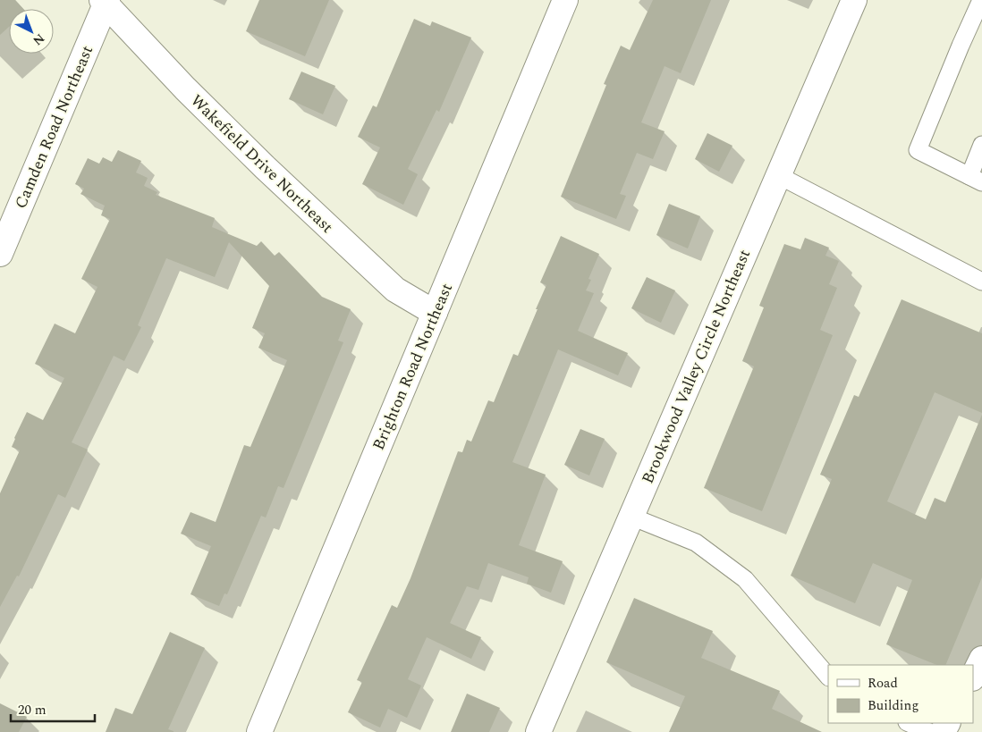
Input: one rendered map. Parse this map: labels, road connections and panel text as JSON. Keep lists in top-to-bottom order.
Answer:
{
  "streets": {
    "street": [
      "Camden Road Northeast",
      "Wakefield Drive Northeast",
      "Brighton Road Northeast",
      "Brookwood Valley Circle Northeast"
    ]
  },
  "crossings": [
    ["Camden Road Northeast", "Wakefield Drive Northeast"],
    ["Wakefield Drive Northeast", "Brighton Road Northeast"]
  ],
  "legend": ["Road", "Building"],
  "scale_bar": "20 m",
  "north": "bottom right"
}
